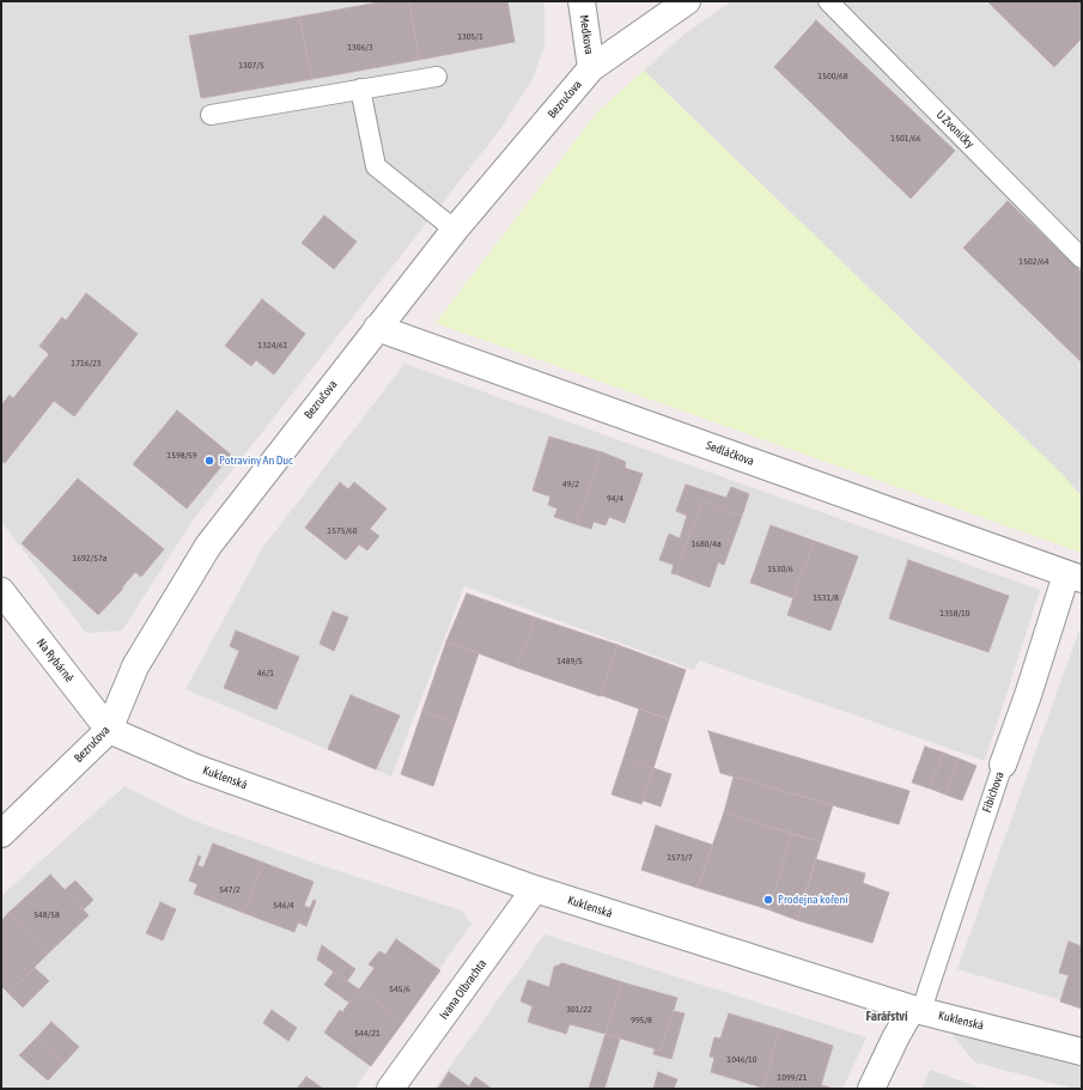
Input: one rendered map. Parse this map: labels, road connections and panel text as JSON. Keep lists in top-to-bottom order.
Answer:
{
  "streets": {
    "street": [
      "Medkova",
      "Bezručova",
      "Sedláčkova",
      "Na Rybárně",
      "Kuklenská",
      "Fibichova",
      "Ivana Olbrachta"
    ],
    "lane": ["U Zvoničky"]
  },
  "crossings": [
    ["Medkova", "Bezručova"],
    ["Bezručova", "Sedláčkova"],
    ["Bezručova", "Na Rybárně"],
    ["Bezručova", "Kuklenská"],
    ["Sedláčkova", "Fibichova"],
    ["Na Rybárně", "Kuklenská"],
    ["Kuklenská", "Fibichova"],
    ["Kuklenská", "Ivana Olbrachta"]
  ],
  "districts": ["Farářství"],
  "places": ["Potraviny An Duc", "Prodejna koření"],
  "house_numbers": [
    "1305/1",
    "1306/3",
    "1307/5",
    "1500/68",
    "1501/66",
    "1502/64",
    "1324/61",
    "1716/23",
    "1598/59",
    "49/2",
    "94/4",
    "1575/60",
    "1680/4a",
    "1692/57a",
    "1530/6",
    "1531/8",
    "1358/10",
    "1489/5",
    "46/1",
    "1573/7",
    "547/2",
    "546/4",
    "548/58",
    "545/6",
    "301/22",
    "995/8",
    "544/21",
    "1046/10",
    "1099/21"
  ]
}
